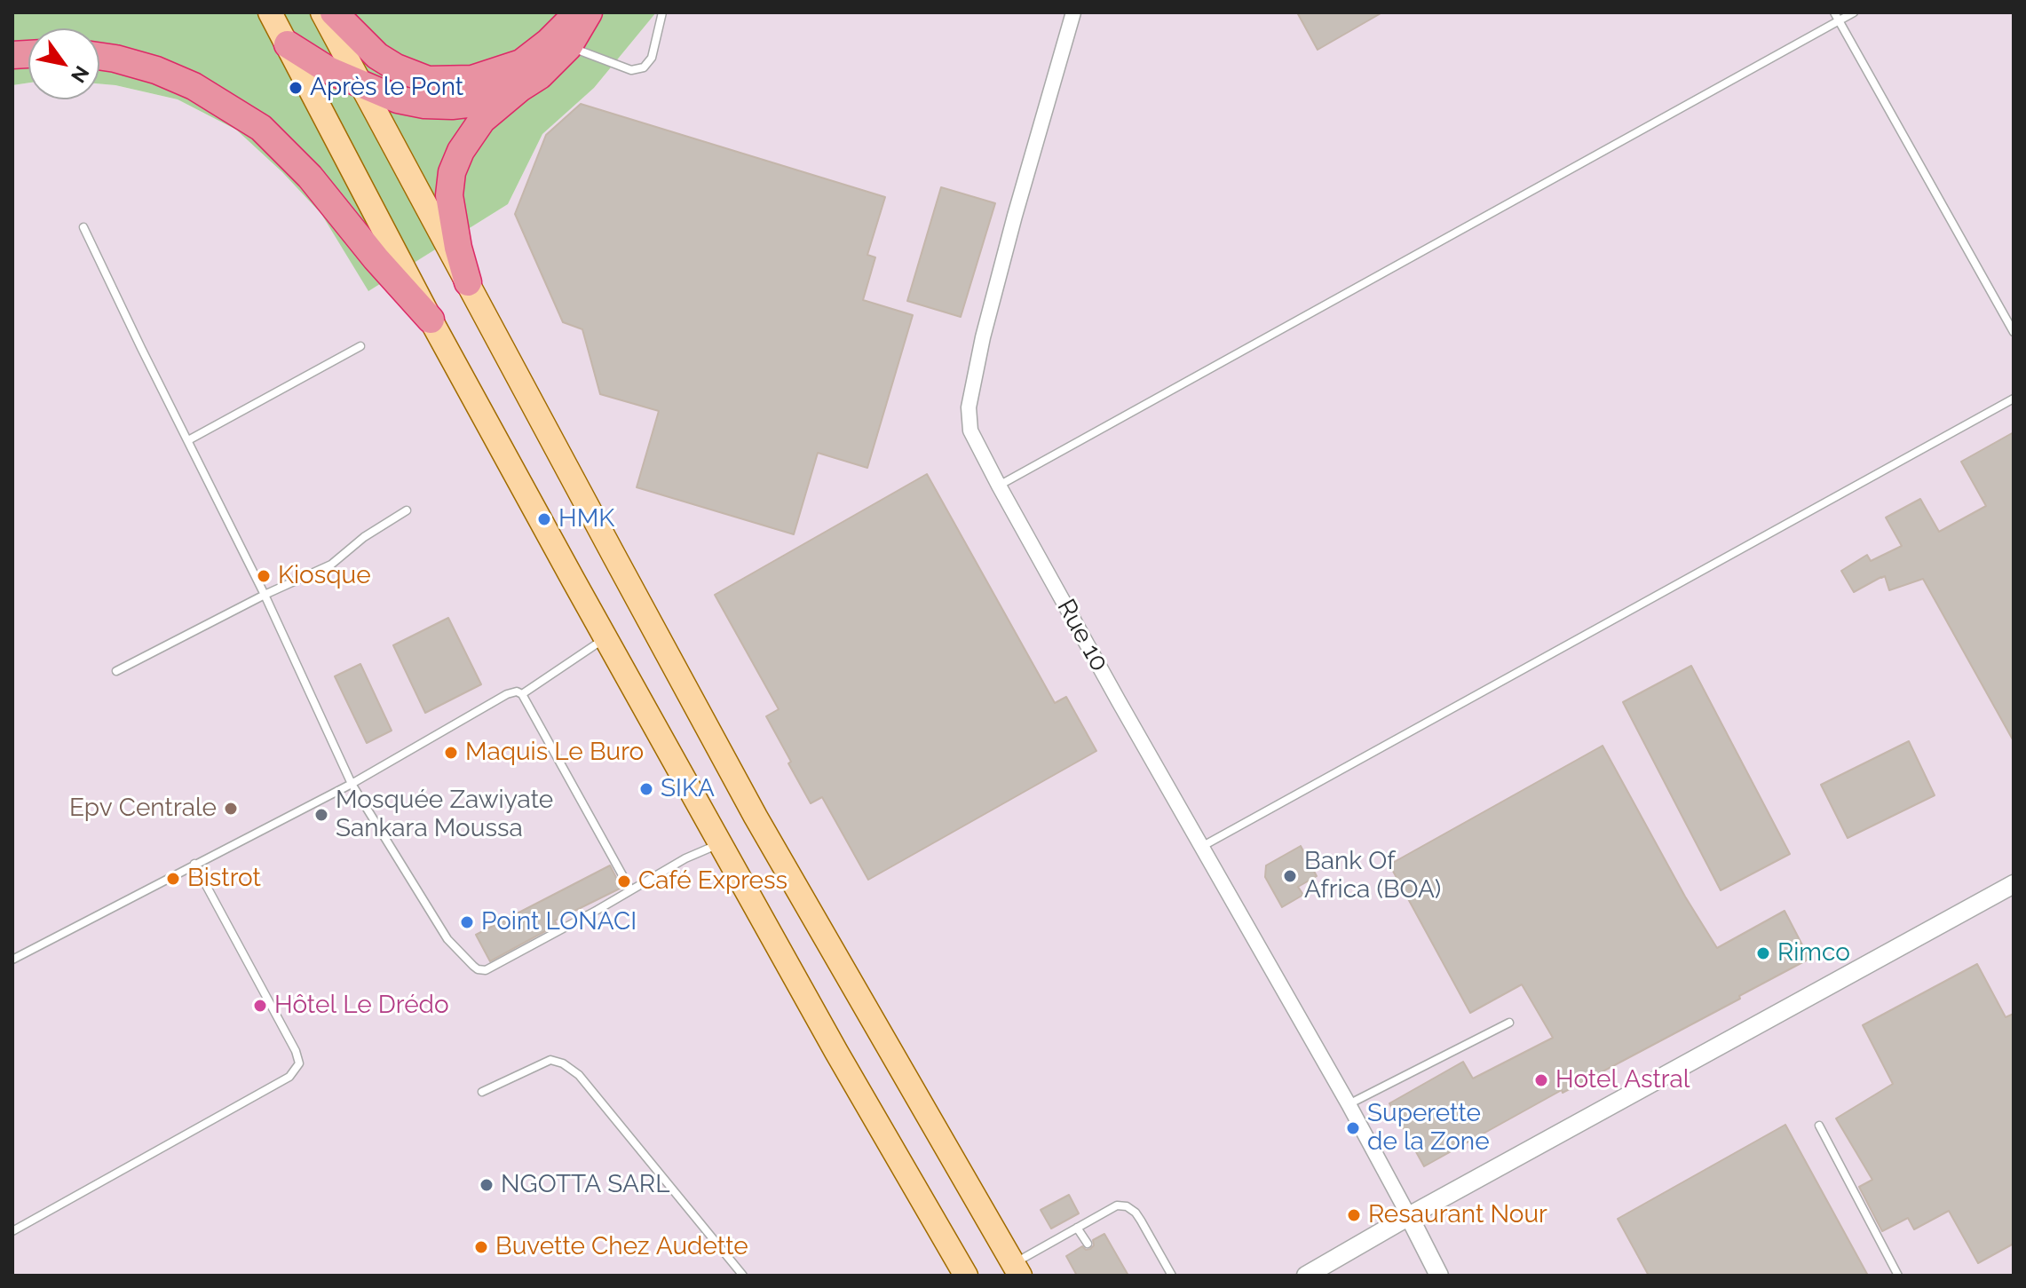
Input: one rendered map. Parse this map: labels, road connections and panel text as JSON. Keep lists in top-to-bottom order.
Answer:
{
  "streets": {
    "street": ["Rue 10"]
  },
  "places": [
    "Après le Pont",
    "HMK",
    "Kiosque",
    "Maquis Le Buro",
    "SIKA",
    "Epv Centrale",
    "Mosquée Zawiyate Sankara Moussa",
    "Bank Of Africa (BOA)",
    "Bistrot",
    "Café Express",
    "Point LONACI",
    "Rimco",
    "Hôtel Le Drédo",
    "Hotel Astral",
    "Superette de la Zone",
    "NGOTTA SARL",
    "Resaurant Nour",
    "Buvette Chez Audette"
  ],
  "north": "bottom right"
}
